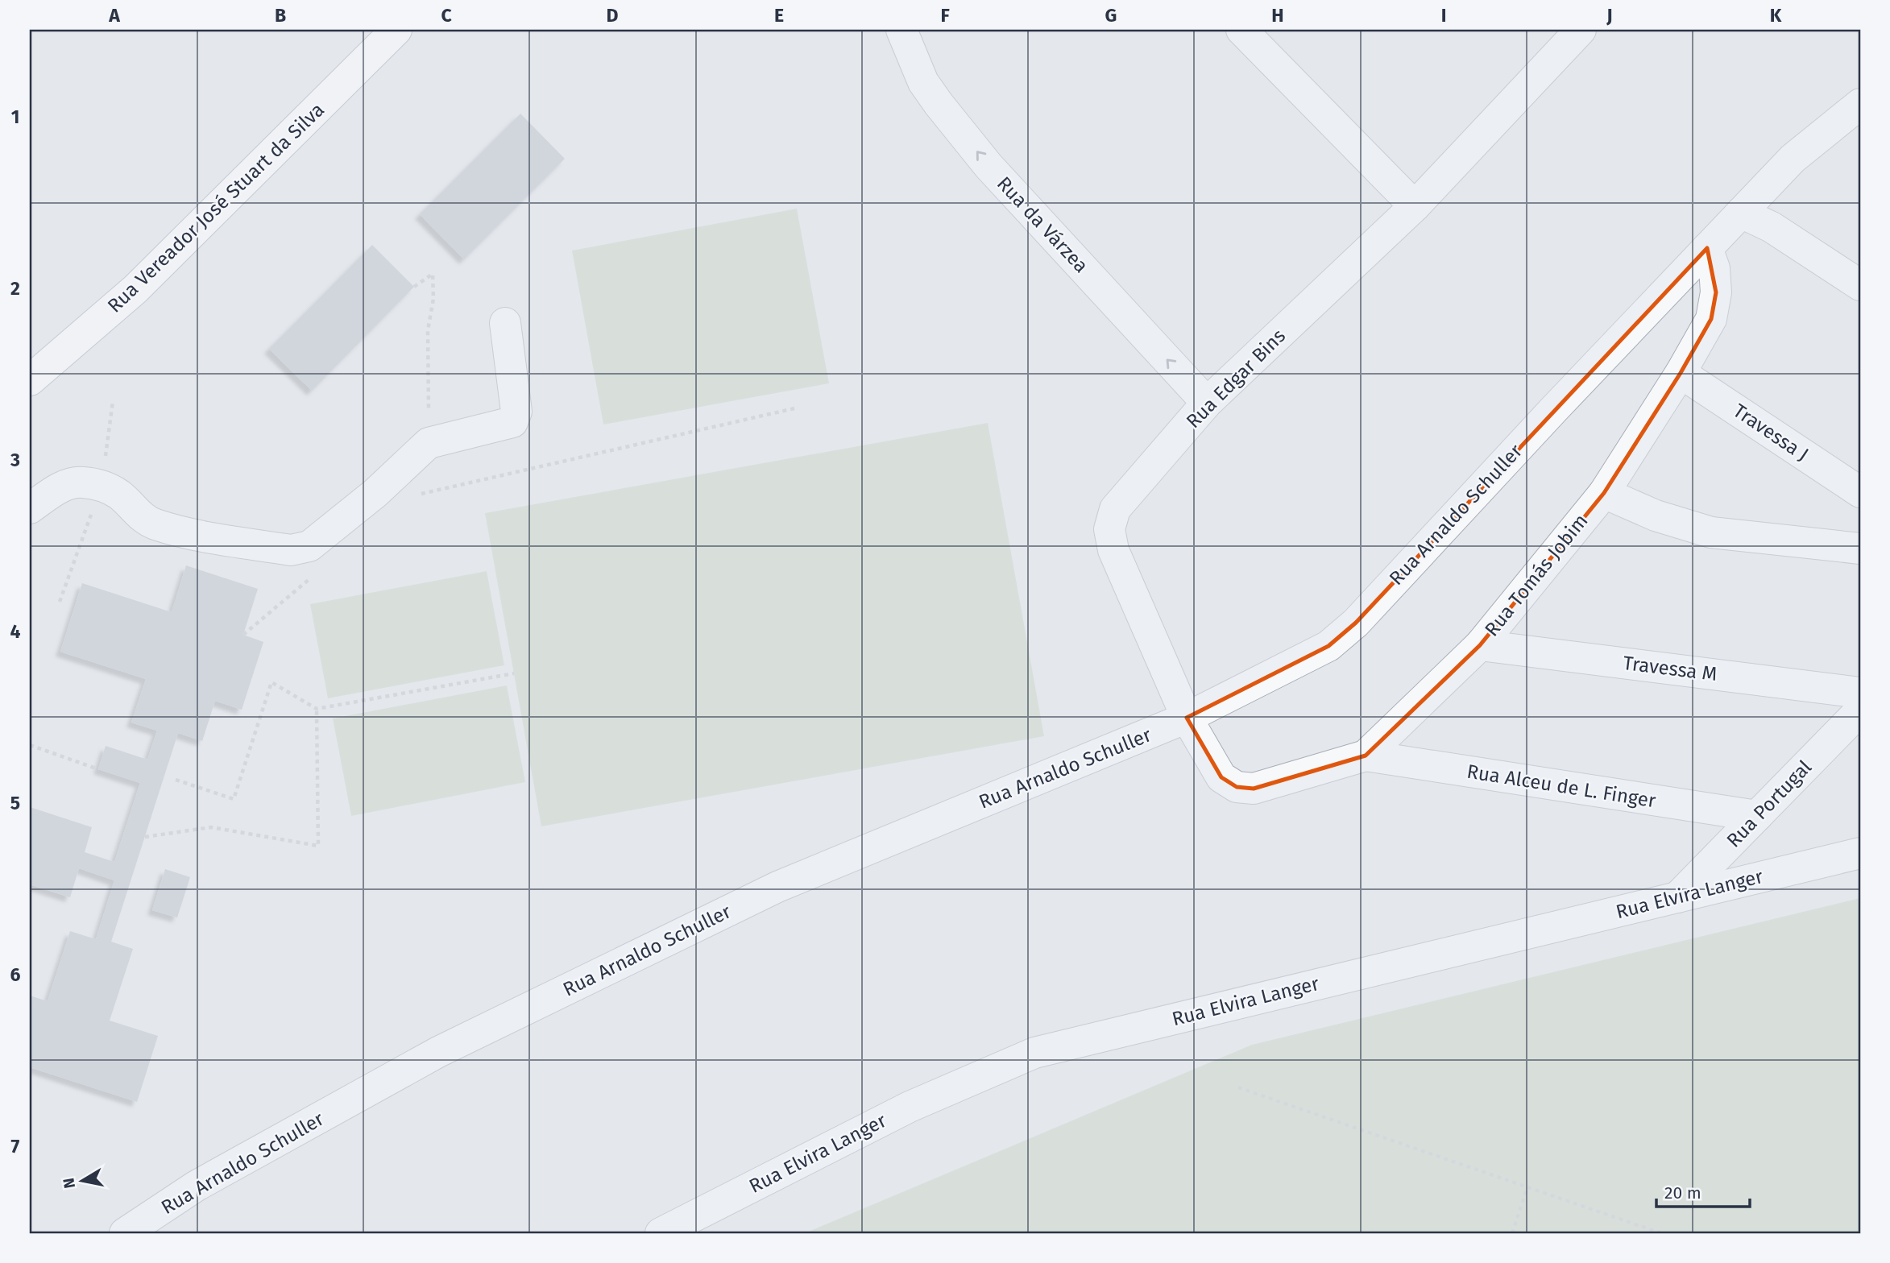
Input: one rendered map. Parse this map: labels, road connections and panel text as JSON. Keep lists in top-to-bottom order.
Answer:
{
  "streets": {
    "main road": ["Rua Vereador José Stuart da Silva"],
    "street": [
      "Rua da Várzea",
      "Rua Edgar Bins",
      "Travessa J",
      "Rua Arnaldo Schuller",
      "Rua Tomás Jobim",
      "Travessa M",
      "Rua Alceu de L. Finger",
      "Rua Portugal",
      "Rua Elvira Langer"
    ]
  },
  "crossings": [
    ["Rua da Várzea", "Rua Edgar Bins"],
    ["Rua Edgar Bins", "Rua Arnaldo Schuller"],
    ["Rua Edgar Bins", "Rua Tomás Jobim"],
    ["Travessa J", "Rua Tomás Jobim"],
    ["Rua Arnaldo Schuller", "Rua Tomás Jobim"],
    ["Rua Tomás Jobim", "Travessa M"],
    ["Rua Tomás Jobim", "Rua Alceu de L. Finger"],
    ["Rua Alceu de L. Finger", "Rua Portugal"],
    ["Rua Portugal", "Rua Elvira Langer"]
  ],
  "one_way": ["Rua da Várzea"],
  "scale_bar": "20 m",
  "north": "left",
  "grid": {
    "columns": [
      "A",
      "B",
      "C",
      "D",
      "E",
      "F",
      "G",
      "H",
      "I",
      "J",
      "K"
    ],
    "rows": [
      "1",
      "2",
      "3",
      "4",
      "5",
      "6",
      "7"
    ]
  }
}
